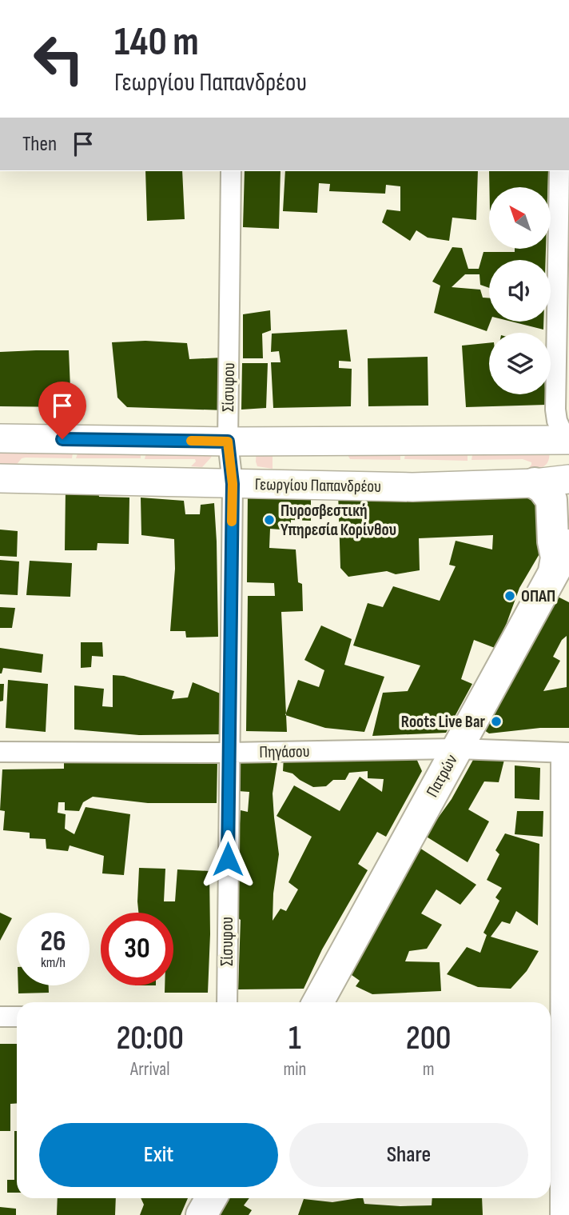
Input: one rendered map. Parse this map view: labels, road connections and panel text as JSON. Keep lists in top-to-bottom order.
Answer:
{
  "streets": {
    "main road": ["Πατρών"],
    "street": ["Σίσυφου", "Γεωργίου Παπανδρέου", "Πηγάσου"]
  },
  "crossings": [
    ["Σίσυφου", "Γεωργίου Παπανδρέου"],
    ["Σίσυφου", "Πηγάσου"],
    ["Πηγάσου", "Πατρών"]
  ],
  "places": ["Πυροσβεστική Υπηρεσία Κορίνθου", "ΟΠΑΠ", "Roots Live Bar"],
  "north": "top left",
  "page": {
    "turn": ["140 m", "Γεωργίου Παπανδρέου"],
    "then": "Then",
    "speed": "26 km/h",
    "limit": "30",
    "eta": [
      "20:00",
      "Arrival",
      "1",
      "min",
      "200",
      "m"
    ],
    "buttons": ["Exit", "Share"]
  }
}
